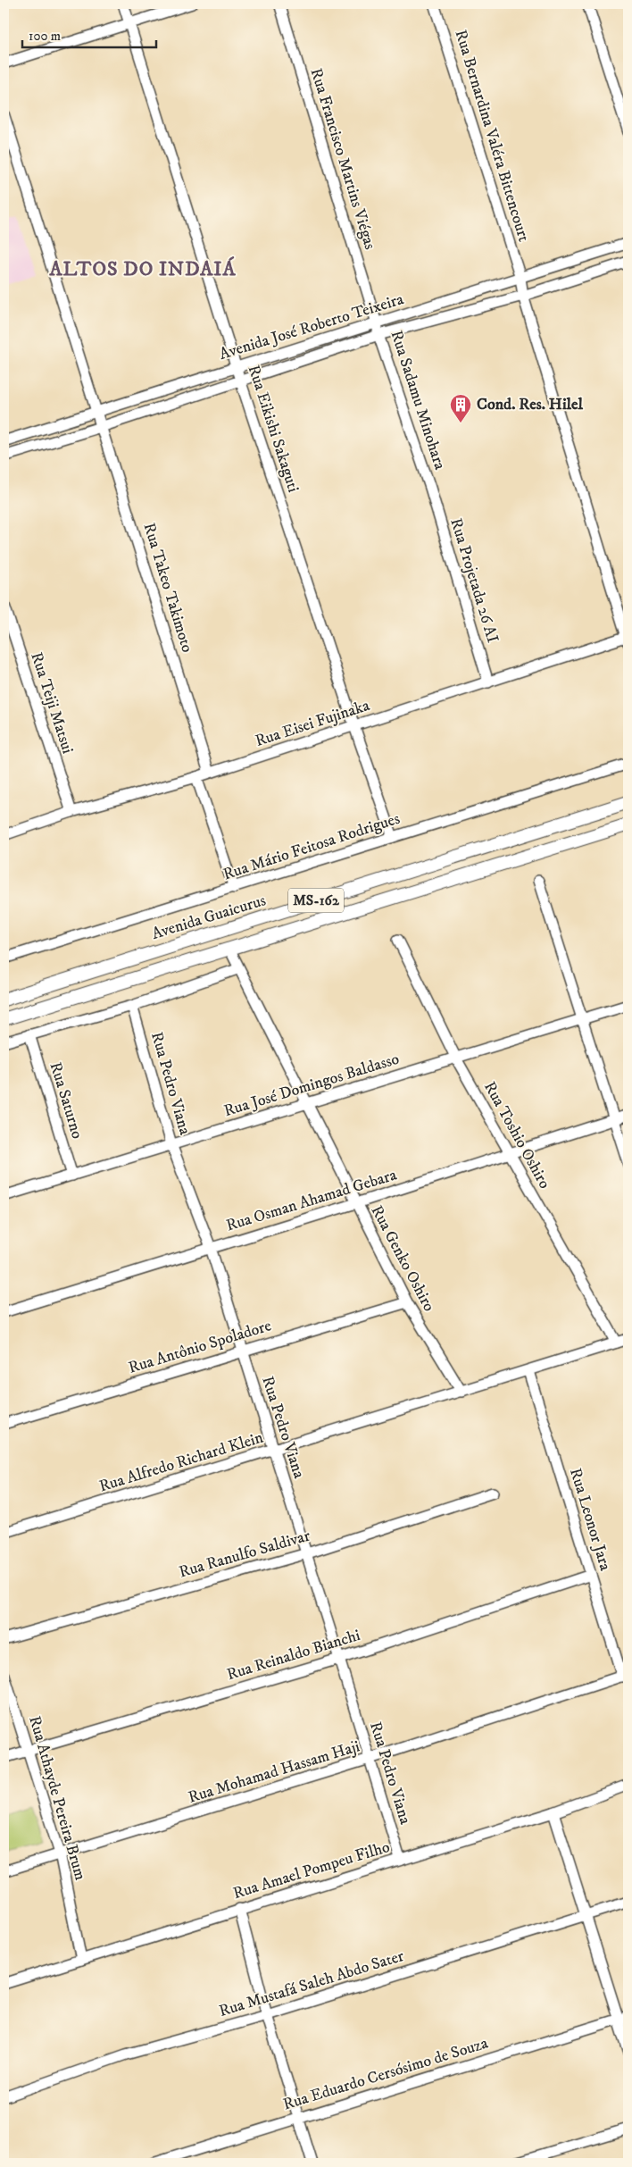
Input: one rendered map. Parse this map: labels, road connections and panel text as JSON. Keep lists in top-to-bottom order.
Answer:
{
  "streets": {
    "main road": ["MS-162", "Avenida Guaicurus"],
    "street": [
      "Rua Bernardina Valéra Bittencourt",
      "Rua Francisco Martins Viégas",
      "Avenida José Roberto Teixeira",
      "Rua Sadamu Minohara",
      "Rua Eikishi Sakaguti",
      "Rua Projetada 26 AI",
      "Rua Takeo Takimoto",
      "Rua Teiji Matsui",
      "Rua Eisei Fujinaka",
      "Rua Mário Feitosa Rodrigues",
      "Rua Pedro Viana",
      "Rua José Domingos Baldasso",
      "Rua Saturno",
      "Rua Toshio Oshiro",
      "Rua Osman Ahamad Gebara",
      "Rua Genko Oshiro",
      "Rua Antônio Spoladore",
      "Rua Alfredo Richard Klein",
      "Rua Leonor Jara",
      "Rua Ranulfo Saldivar",
      "Rua Reinaldo Bianchi",
      "Rua Mohamad Hassam Haji",
      "Rua Athayde Pereira Brum",
      "Rua Amael Pompeu Filho",
      "Rua Mustafá Saleh Abdo Sater",
      "Rua Eduardo Cersósimo de Souza"
    ]
  },
  "crossings": [
    ["Rua Bernardina Valéra Bittencourt", "Avenida José Roberto Teixeira"],
    ["Rua Bernardina Valéra Bittencourt", "Rua Eisei Fujinaka"],
    ["Rua Francisco Martins Viégas", "Avenida José Roberto Teixeira"],
    ["Rua Francisco Martins Viégas", "Rua Sadamu Minohara"],
    ["Avenida José Roberto Teixeira", "Rua Sadamu Minohara"],
    ["Avenida José Roberto Teixeira", "Rua Eikishi Sakaguti"],
    ["Avenida José Roberto Teixeira", "Rua Takeo Takimoto"],
    ["Rua Sadamu Minohara", "Rua Projetada 26 AI"],
    ["Rua Eikishi Sakaguti", "Rua Eisei Fujinaka"],
    ["Rua Eikishi Sakaguti", "Rua Mário Feitosa Rodrigues"],
    ["Rua Projetada 26 AI", "Rua Eisei Fujinaka"],
    ["Rua Takeo Takimoto", "Rua Eisei Fujinaka"],
    ["Rua Teiji Matsui", "Rua Eisei Fujinaka"],
    ["MS-162", "Rua Genko Oshiro"],
    ["Rua Pedro Viana", "Rua José Domingos Baldasso"],
    ["Rua Pedro Viana", "Rua Osman Ahamad Gebara"],
    ["Rua Pedro Viana", "Rua Antônio Spoladore"],
    ["Rua Pedro Viana", "Rua Alfredo Richard Klein"],
    ["Rua Pedro Viana", "Rua Ranulfo Saldivar"],
    ["Rua Pedro Viana", "Rua Reinaldo Bianchi"],
    ["Rua Pedro Viana", "Rua Mohamad Hassam Haji"],
    ["Rua Pedro Viana", "Rua Amael Pompeu Filho"],
    ["Rua José Domingos Baldasso", "Rua Saturno"],
    ["Rua José Domingos Baldasso", "Rua Toshio Oshiro"],
    ["Rua José Domingos Baldasso", "Rua Genko Oshiro"],
    ["Rua Toshio Oshiro", "Rua Osman Ahamad Gebara"],
    ["Rua Osman Ahamad Gebara", "Rua Genko Oshiro"],
    ["Rua Genko Oshiro", "Rua Antônio Spoladore"],
    ["Rua Genko Oshiro", "Rua Alfredo Richard Klein"],
    ["Rua Leonor Jara", "Rua Reinaldo Bianchi"],
    ["Rua Leonor Jara", "Rua Mohamad Hassam Haji"],
    ["Rua Reinaldo Bianchi", "Rua Athayde Pereira Brum"],
    ["Rua Mohamad Hassam Haji", "Rua Athayde Pereira Brum"],
    ["Rua Athayde Pereira Brum", "Rua Amael Pompeu Filho"]
  ],
  "districts": ["ALTOS DO INDAIÁ"],
  "places": {
    "building": ["Cond. Res. Hilel"]
  },
  "scale_bar": "100 m"
}
